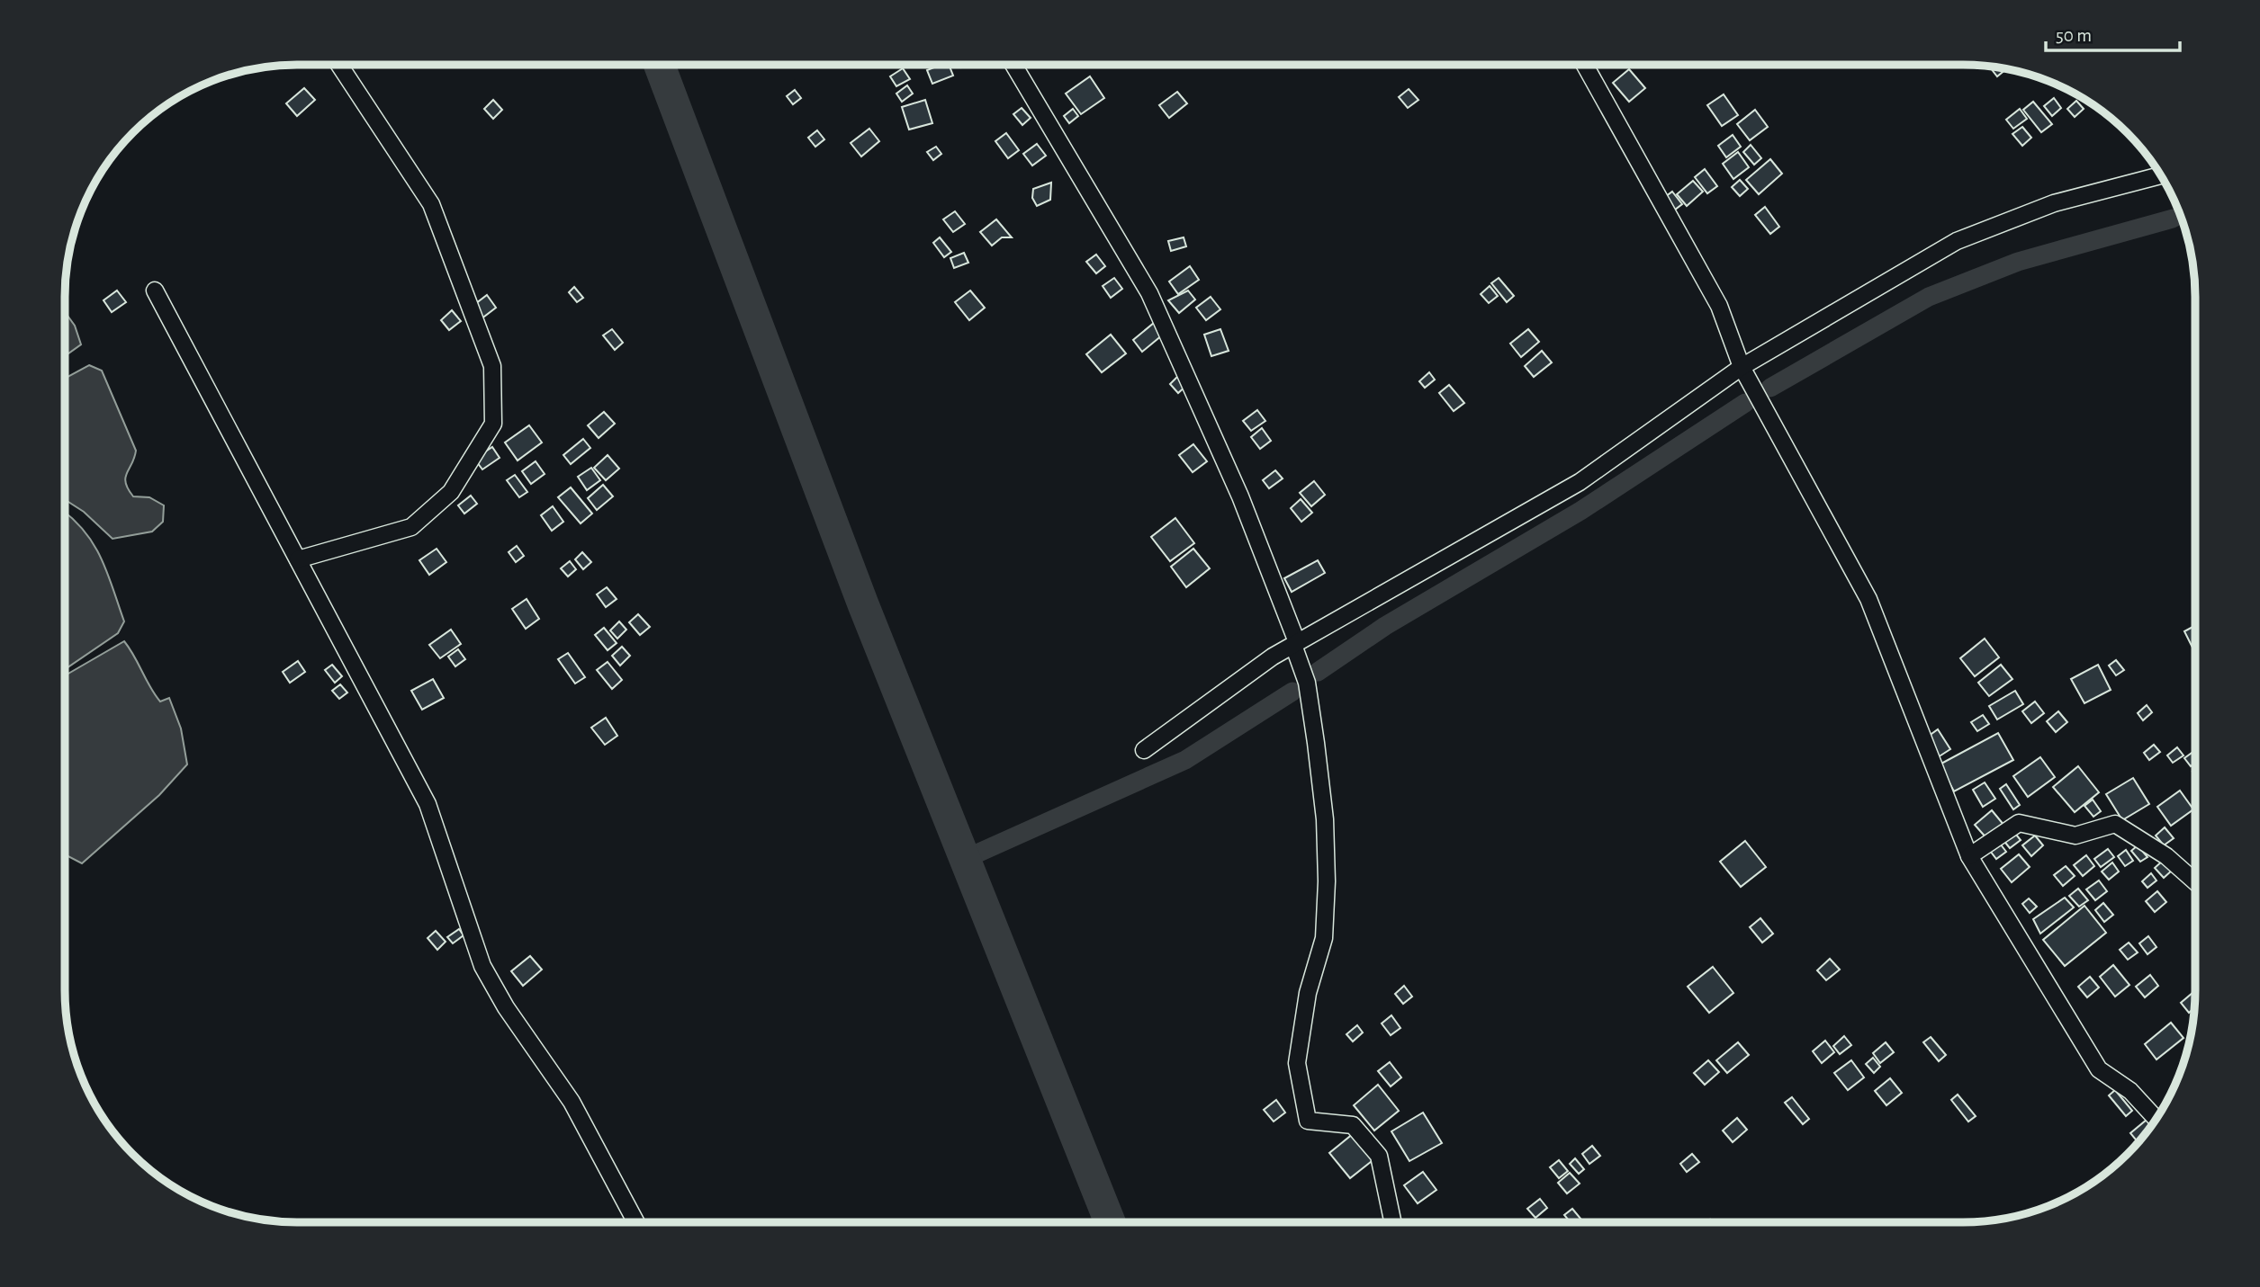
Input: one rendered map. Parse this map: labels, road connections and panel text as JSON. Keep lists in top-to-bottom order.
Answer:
{
  "scale_bar": "50 m"
}
